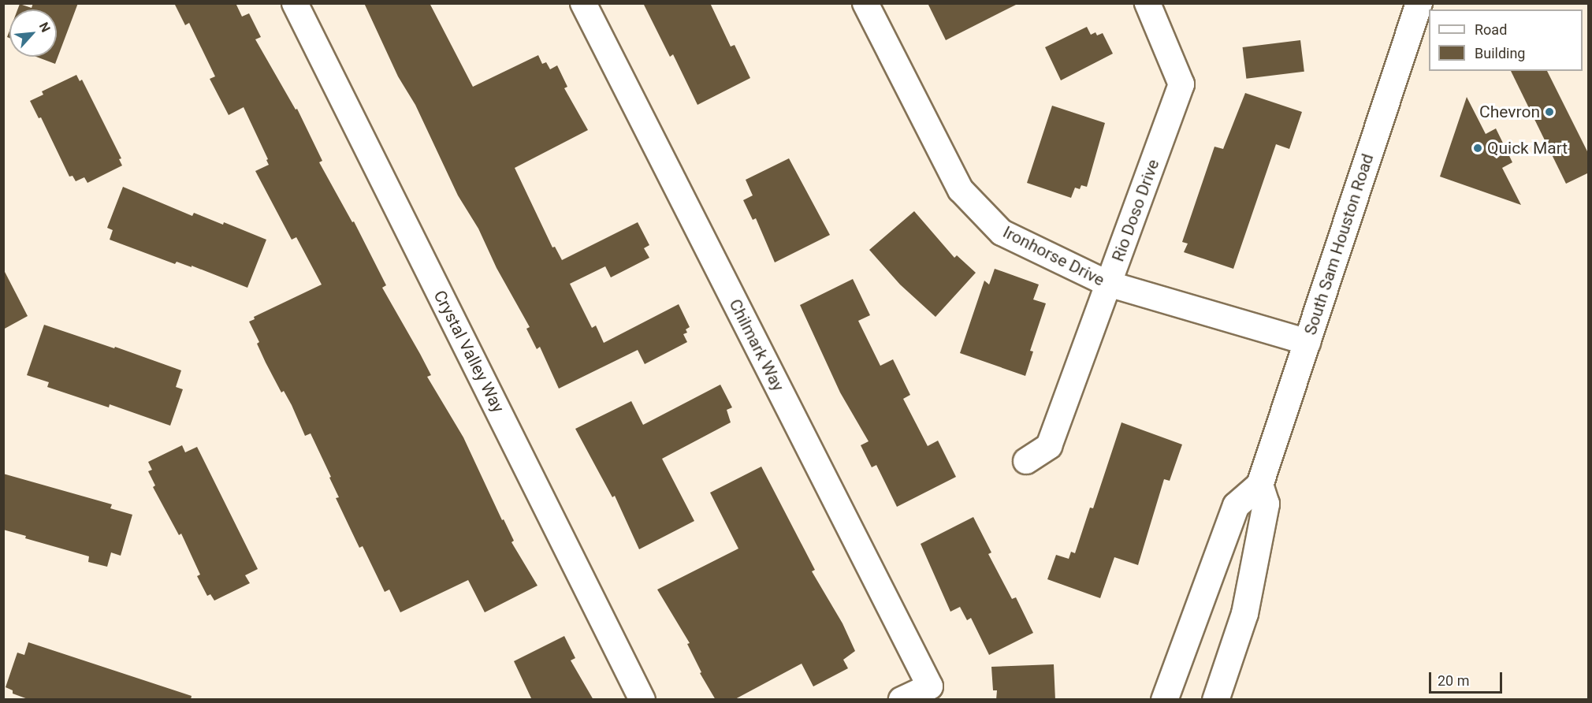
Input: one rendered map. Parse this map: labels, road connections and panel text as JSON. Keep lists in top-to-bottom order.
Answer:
{
  "streets": {
    "street": [
      "Rio Doso Drive",
      "South Sam Houston Road",
      "Ironhorse Drive",
      "Chilmark Way",
      "Crystal Valley Way"
    ]
  },
  "crossings": [
    ["Rio Doso Drive", "Ironhorse Drive"],
    ["South Sam Houston Road", "Ironhorse Drive"]
  ],
  "places": ["Chevron", "Quick Mart"],
  "legend": ["Road", "Building"],
  "scale_bar": "20 m",
  "north": "top right"
}
